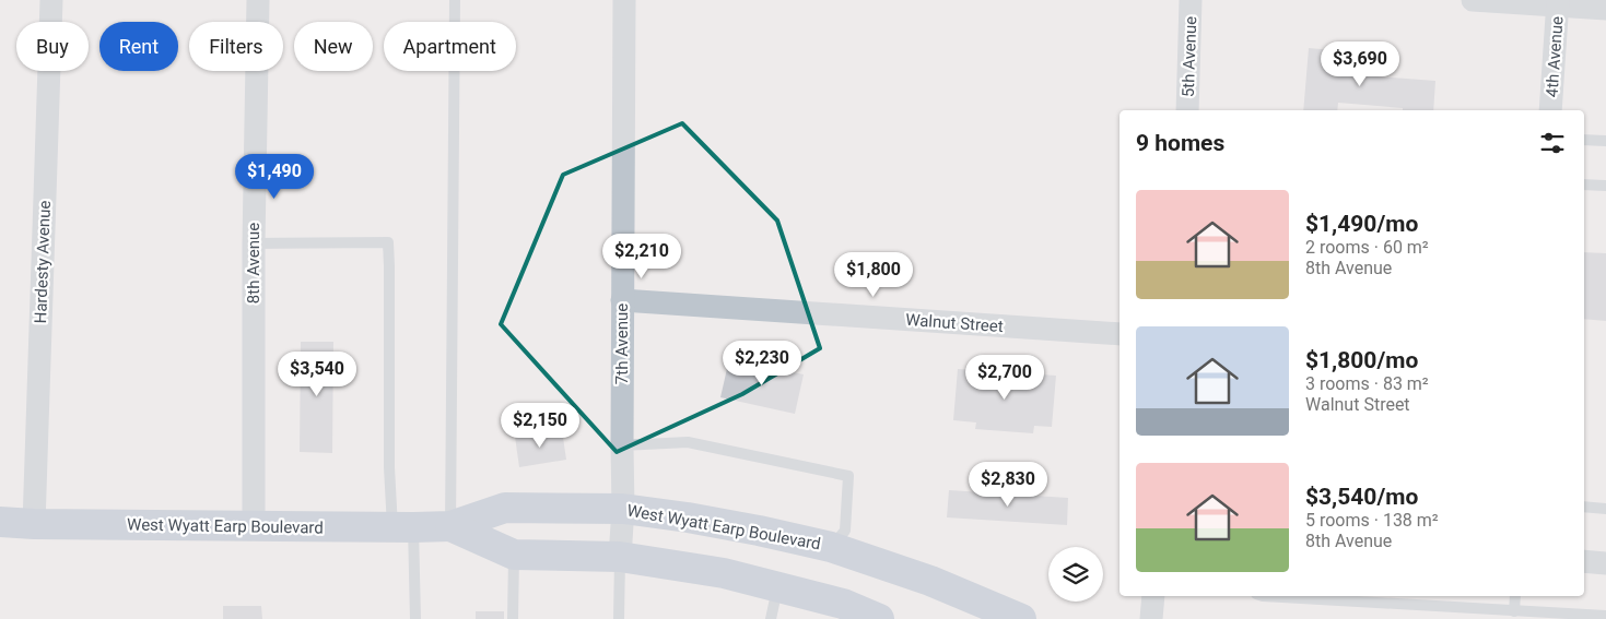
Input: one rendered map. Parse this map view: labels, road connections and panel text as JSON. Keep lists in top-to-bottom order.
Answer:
{
  "streets": {
    "main road": ["West Wyatt Earp Boulevard"],
    "street": [
      "5th Avenue",
      "4th Avenue",
      "Hardesty Avenue",
      "8th Avenue",
      "Walnut Street",
      "7th Avenue"
    ]
  },
  "crossings": [
    ["Hardesty Avenue", "West Wyatt Earp Boulevard"],
    ["8th Avenue", "West Wyatt Earp Boulevard"],
    ["Walnut Street", "7th Avenue"],
    ["7th Avenue", "West Wyatt Earp Boulevard"]
  ],
  "page": {
    "chip": [
      "Buy",
      "Rent",
      "Filters",
      "New",
      "Apartment"
    ],
    "price": [
      "$3,690",
      "$1,490",
      "$2,210",
      "$1,800",
      "$2,230",
      "$3,540",
      "$2,700",
      "$2,150",
      "$2,830"
    ],
    "heading": "9 homes",
    "list": [
      {
        "name": "$1,490/mo",
        "note": "2 rooms · 60 m² · 8th Avenue"
      },
      {
        "name": "$1,800/mo",
        "note": "3 rooms · 83 m² · Walnut Street"
      },
      {
        "name": "$3,540/mo",
        "note": "5 rooms · 138 m² · 8th Avenue"
      }
    ]
  }
}
